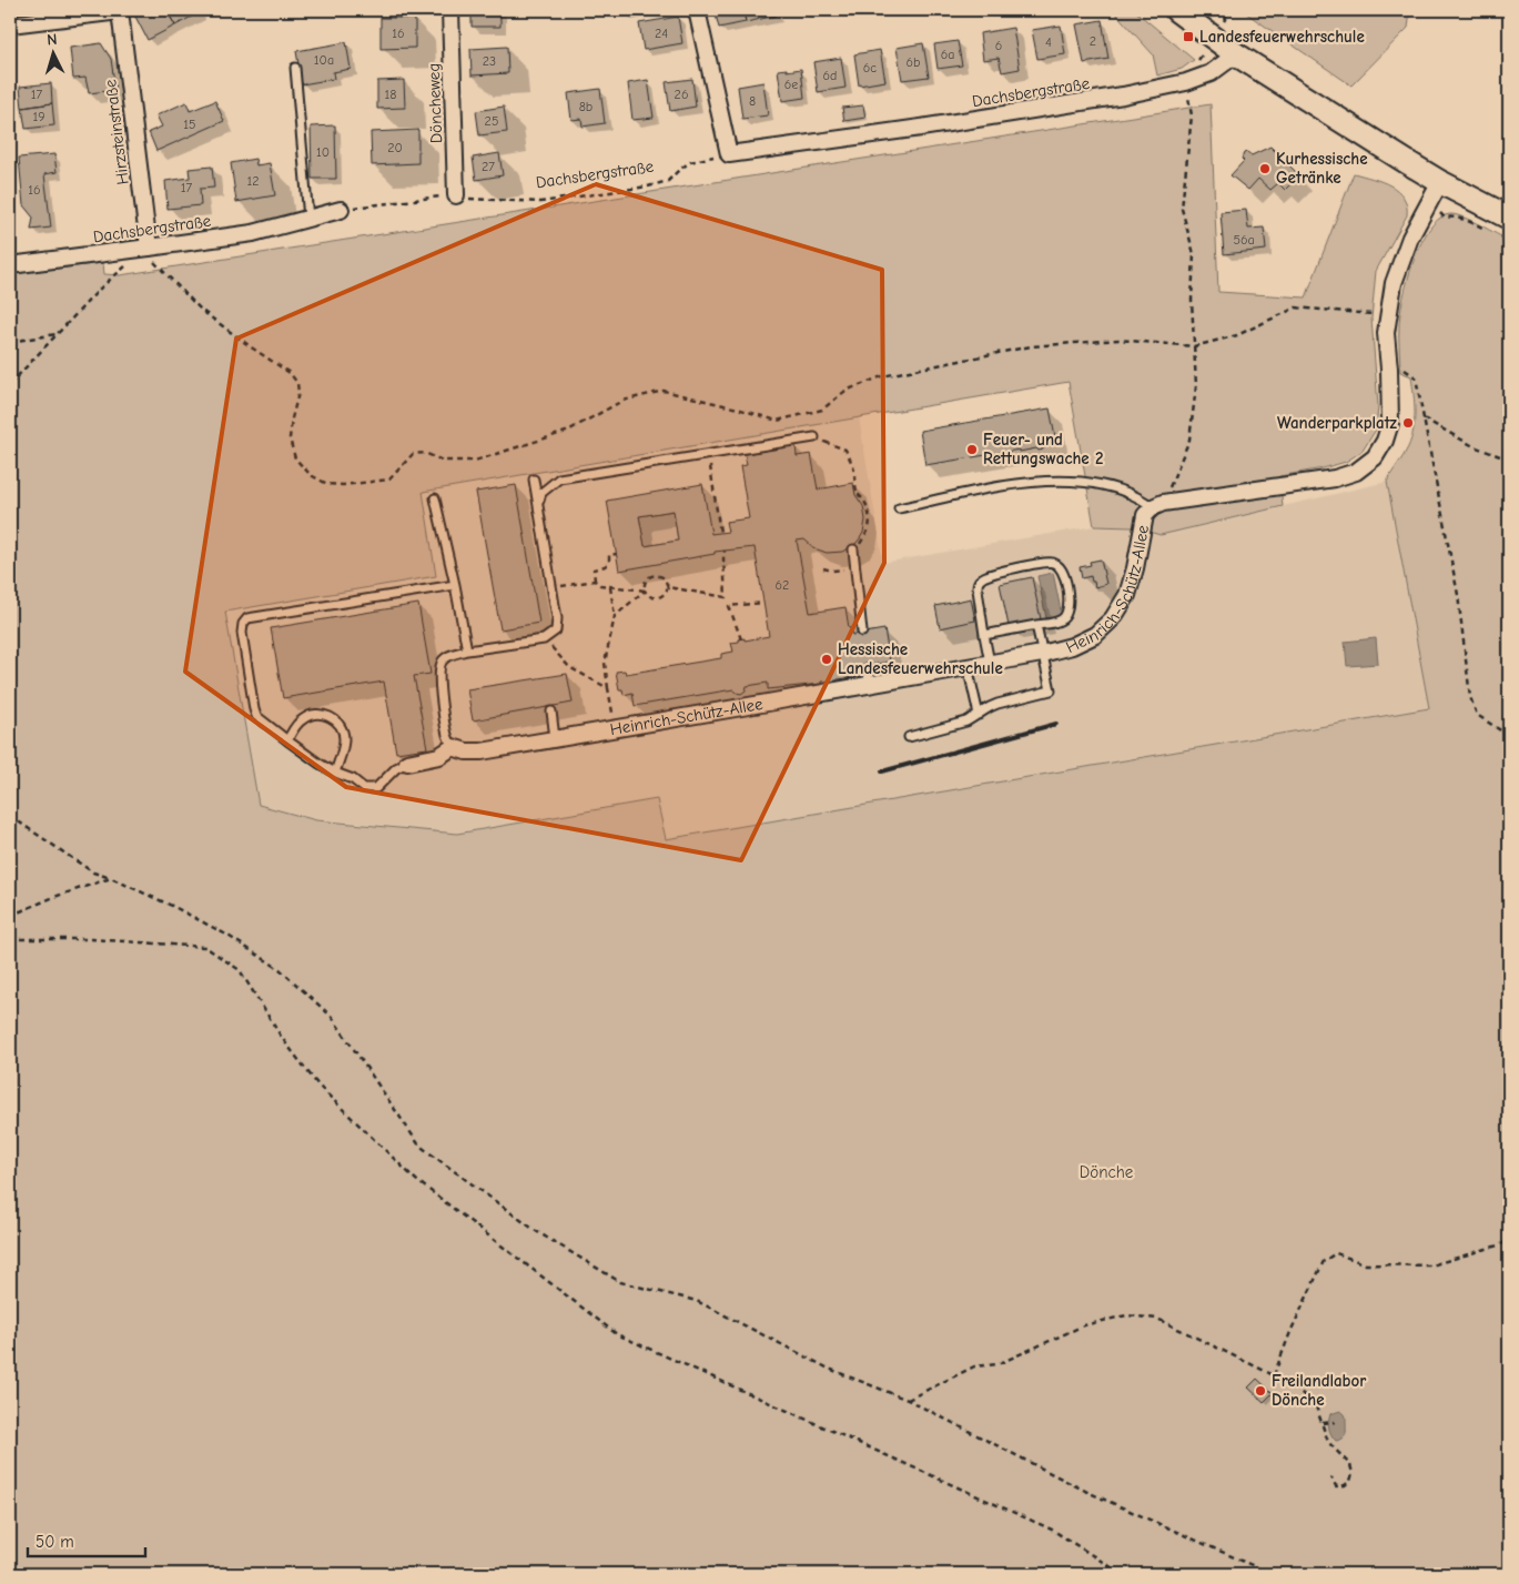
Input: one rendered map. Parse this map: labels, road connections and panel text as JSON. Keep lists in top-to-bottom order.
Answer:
{
  "streets": {
    "street": [
      "Dachsbergstraße",
      "Döncheweg",
      "Hirzsteinstraße",
      "Heinrich-Schütz-Allee"
    ]
  },
  "crossings": [
    ["Dachsbergstraße", "Döncheweg"],
    ["Dachsbergstraße", "Hirzsteinstraße"]
  ],
  "parks": ["Dönche"],
  "places": {
    "transit": ["Landesfeuerwehrschule"],
    "other": [
      "Kurhessische Getränke",
      "Wanderparkplatz",
      "Feuer- und Rettungswache 2",
      "Hessische Landesfeuerwehrschule",
      "Freilandlabor Dönche"
    ]
  },
  "house_numbers": [
    "16",
    "24",
    "2",
    "4",
    "6",
    "6a",
    "10a",
    "23",
    "6b",
    "6c",
    "6d",
    "6e",
    "17",
    "18",
    "26",
    "8",
    "8b",
    "19",
    "25",
    "15",
    "20",
    "10",
    "27",
    "12",
    "17",
    "16",
    "56a",
    "62"
  ],
  "scale_bar": "50 m",
  "north": "top"
}
